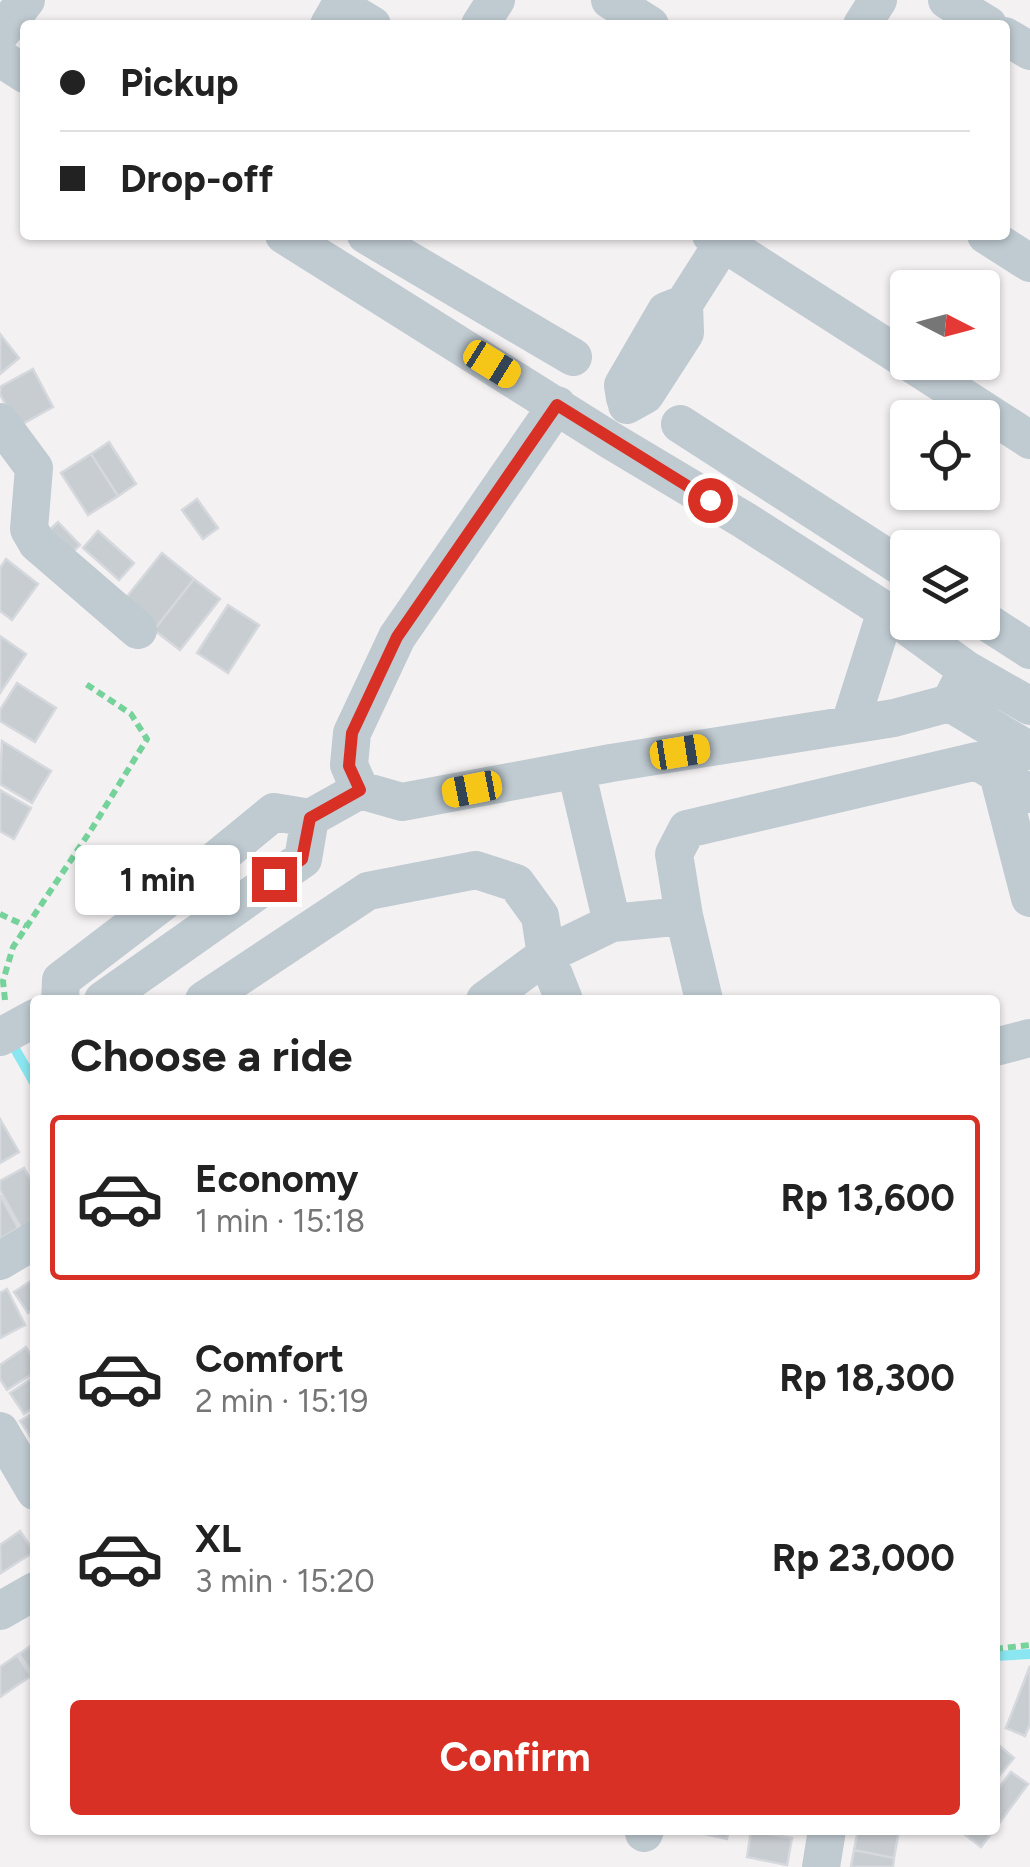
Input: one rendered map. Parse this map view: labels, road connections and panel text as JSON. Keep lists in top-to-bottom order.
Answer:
{
  "north": "right",
  "page": {
    "banner": ["Pickup", "Drop-off"],
    "bubble": "1 min",
    "heading": "Choose a ride",
    "list": [
      {
        "name": "Economy",
        "note": "1 min · 15:18",
        "value": "Rp 13,600"
      },
      {
        "name": "Comfort",
        "note": "2 min · 15:19",
        "value": "Rp 18,300"
      },
      {
        "name": "XL",
        "note": "3 min · 15:20",
        "value": "Rp 23,000"
      }
    ],
    "buttons": "Confirm"
  }
}
